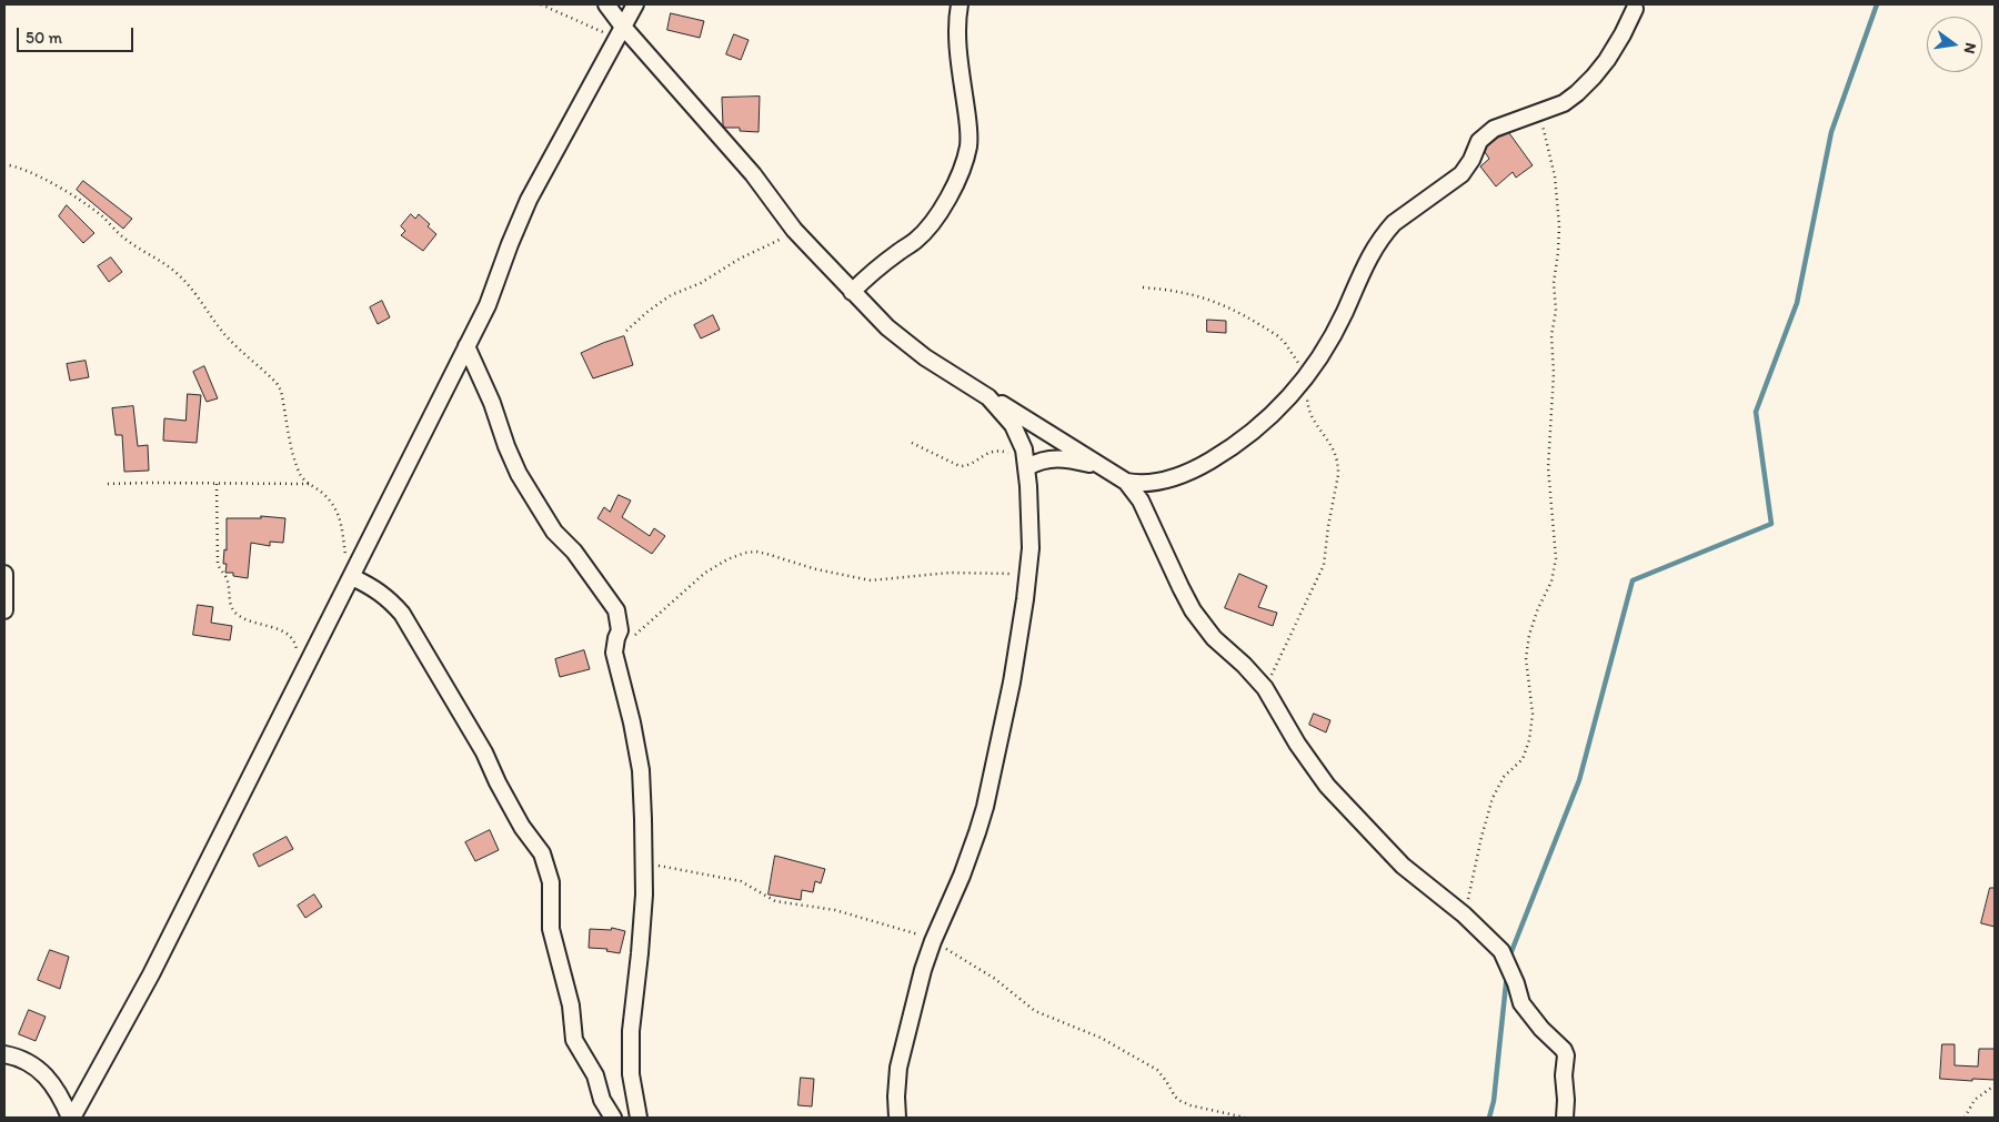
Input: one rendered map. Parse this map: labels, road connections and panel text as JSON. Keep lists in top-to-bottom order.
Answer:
{
  "scale_bar": "50 m",
  "north": "right"
}
